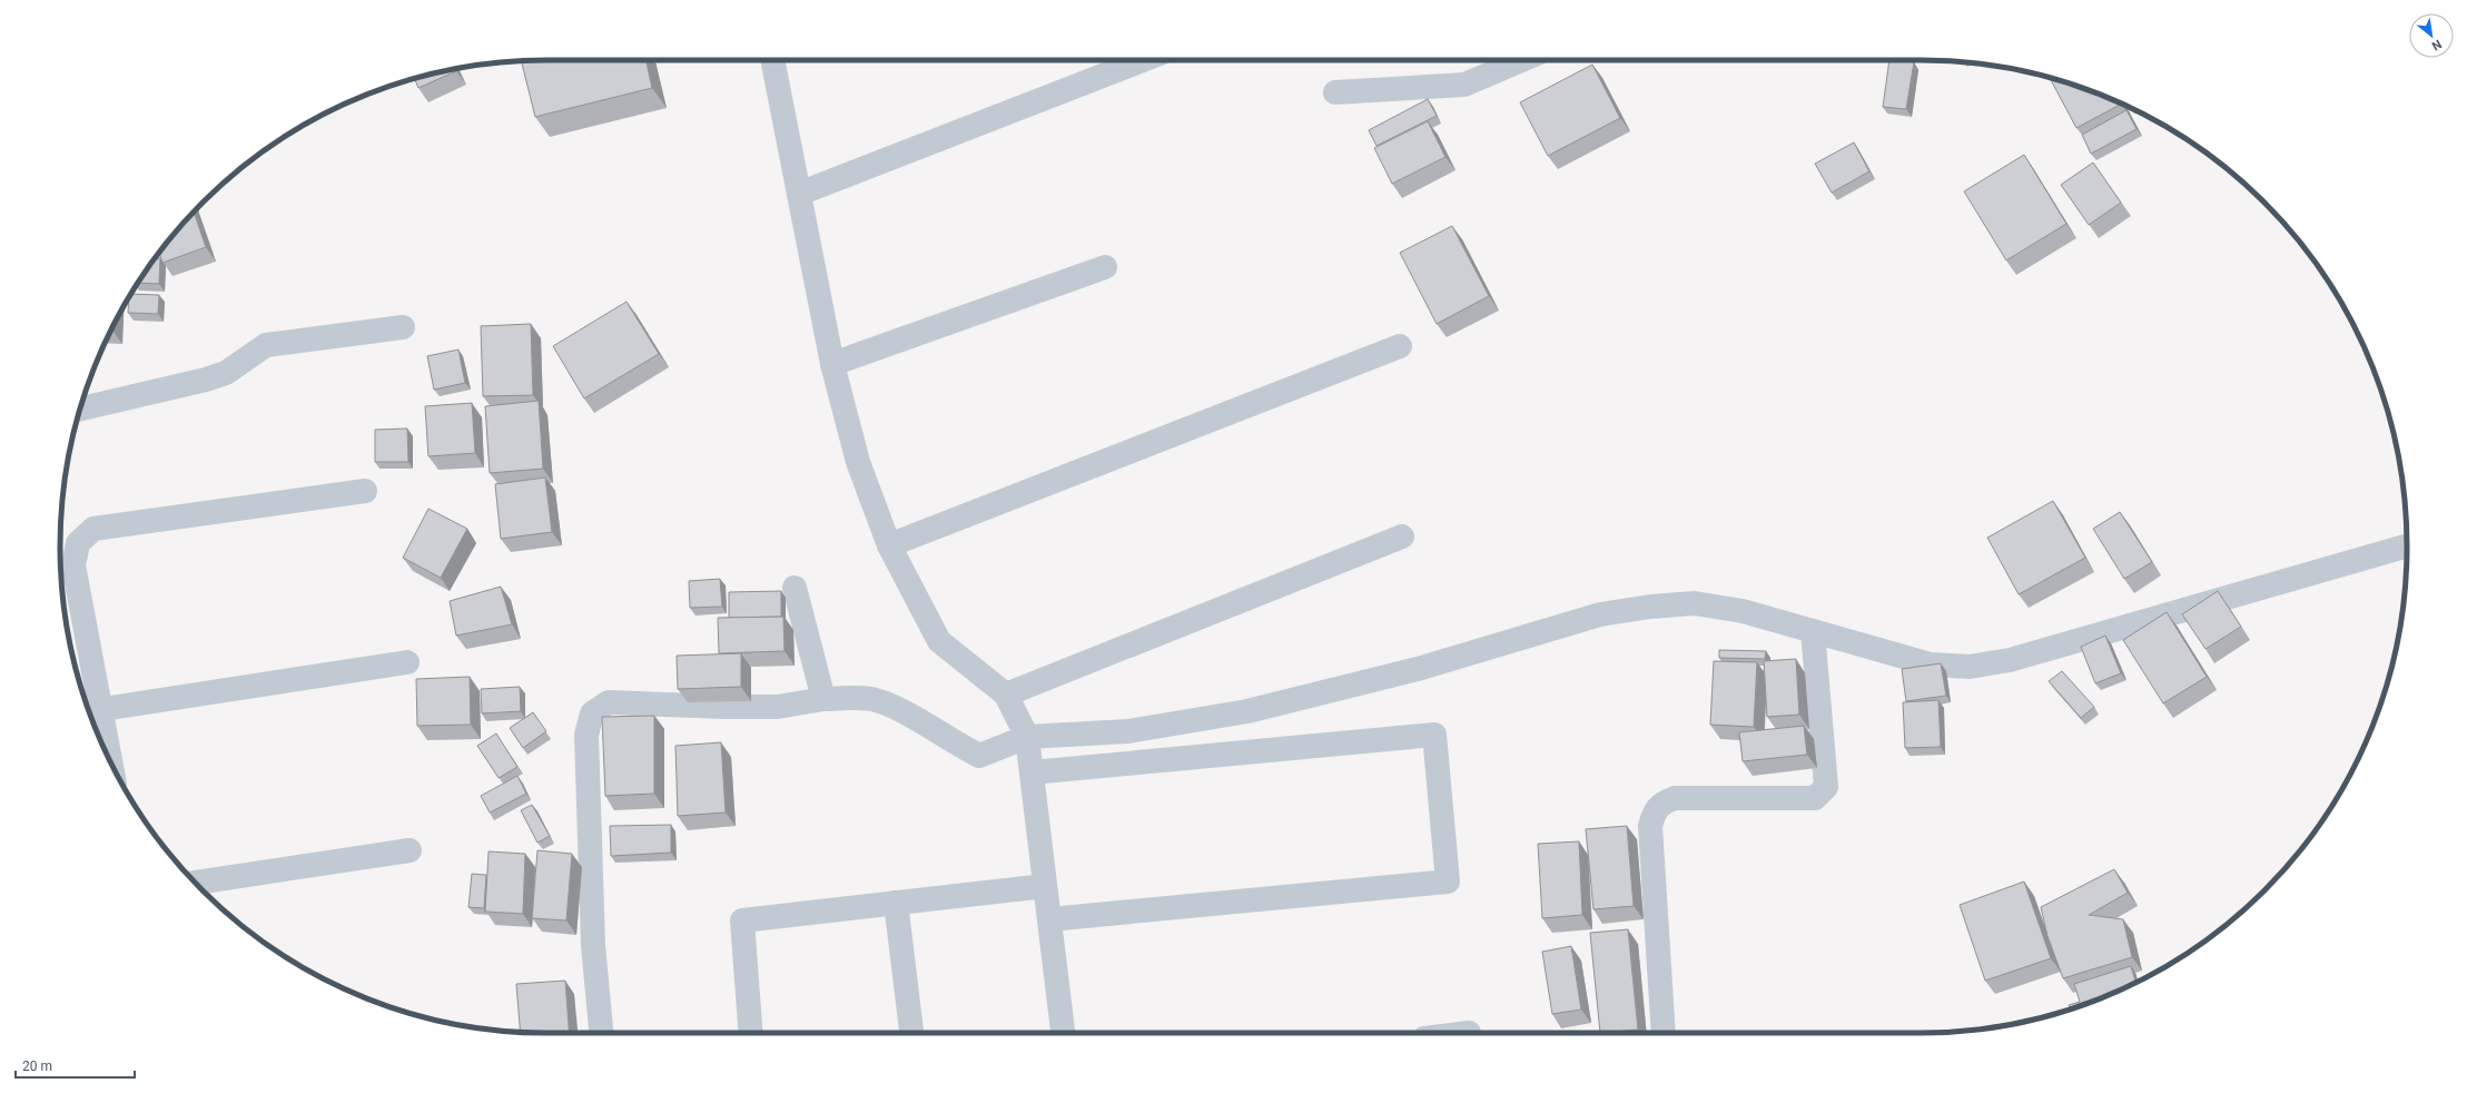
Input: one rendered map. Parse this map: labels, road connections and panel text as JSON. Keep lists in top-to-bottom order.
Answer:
{
  "scale_bar": "20 m",
  "north": "bottom right"
}
